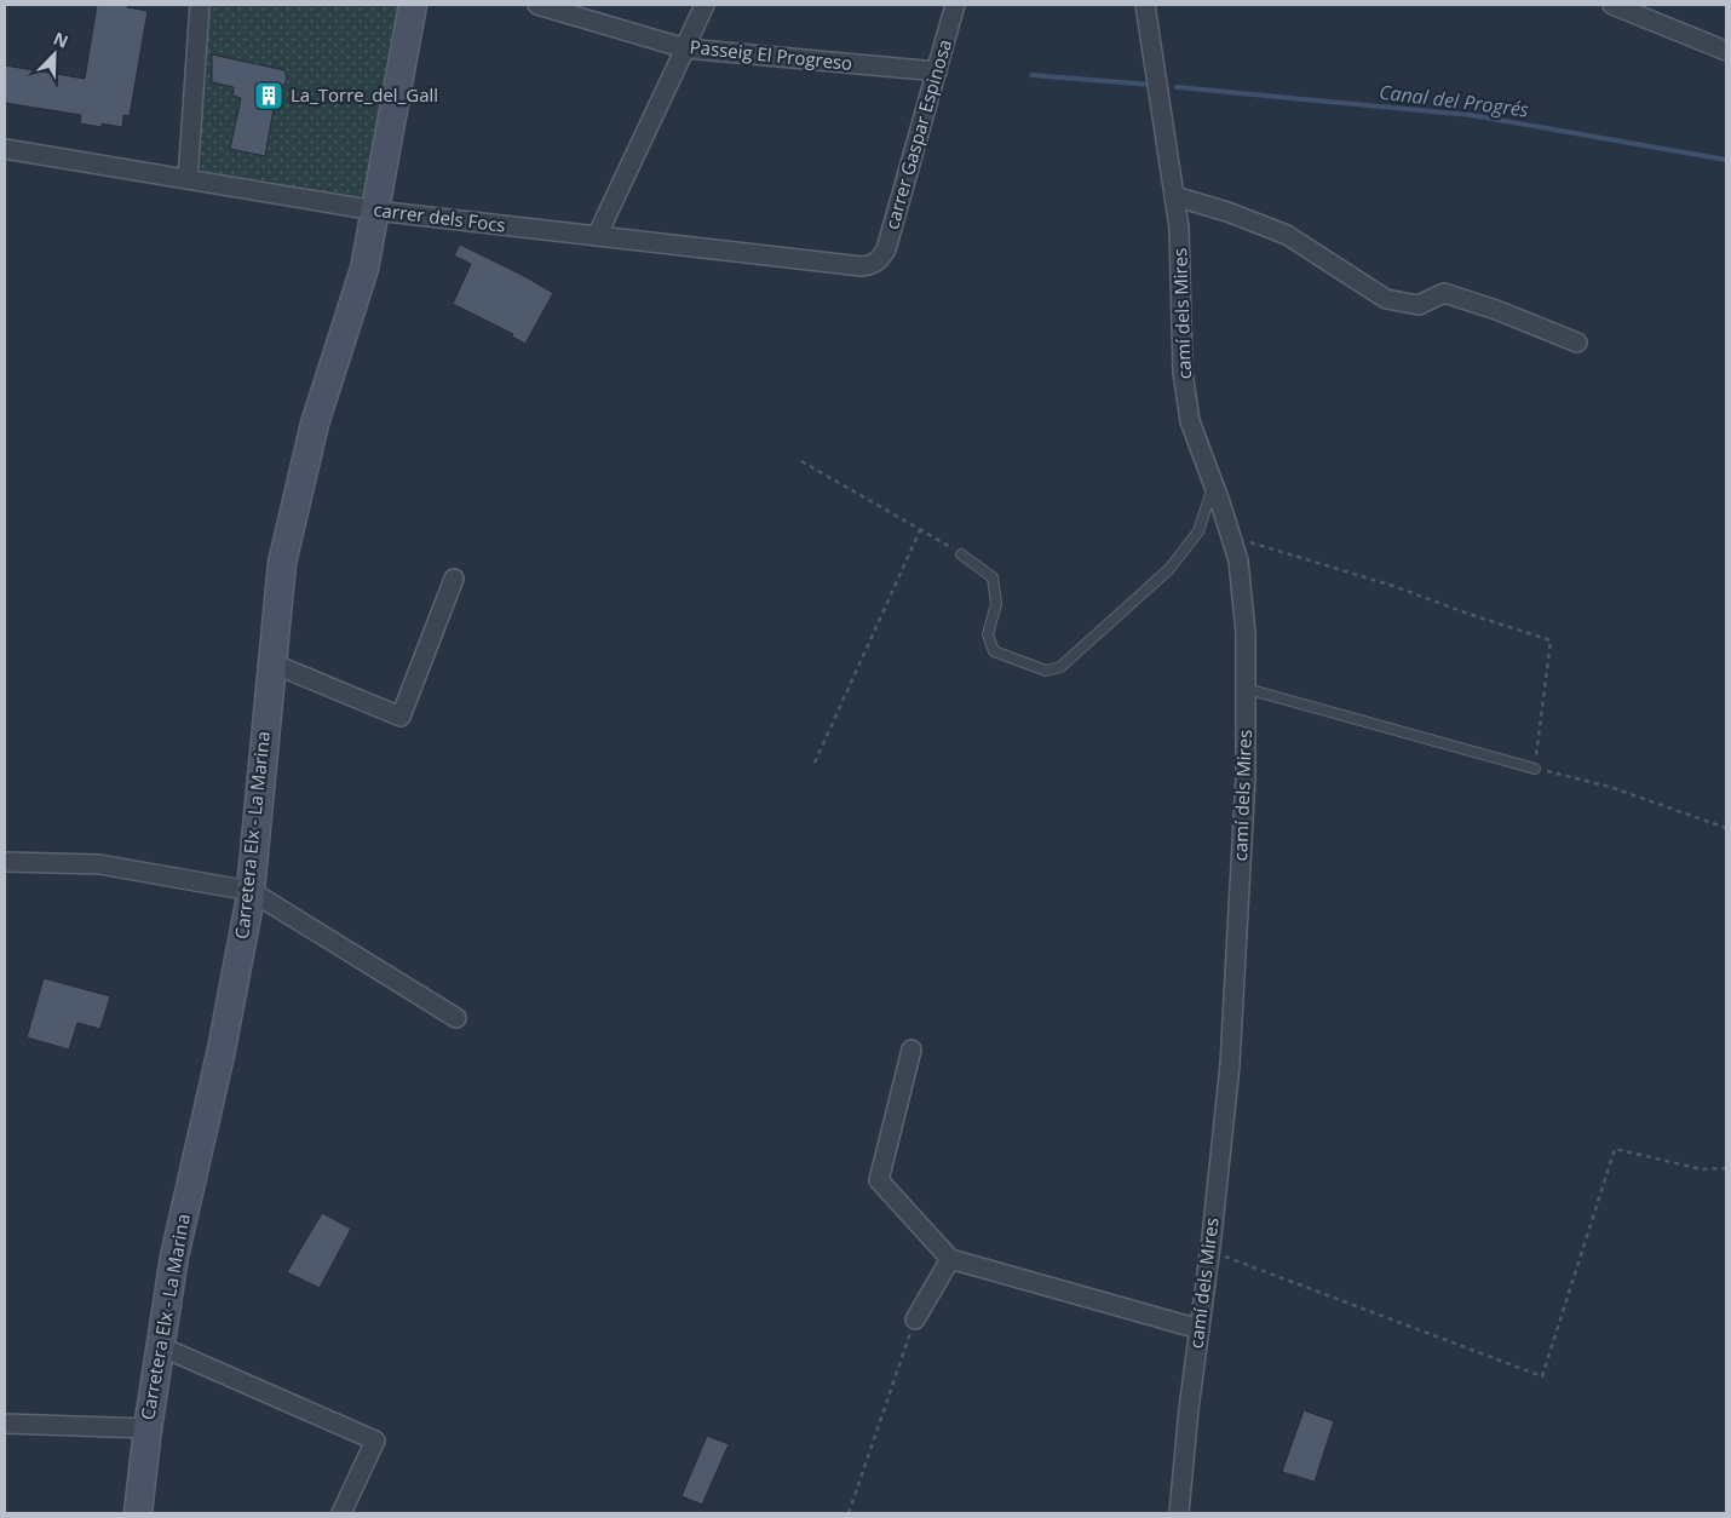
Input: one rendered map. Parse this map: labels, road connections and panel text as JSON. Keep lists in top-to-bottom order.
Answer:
{
  "streets": {
    "main road": ["Carretera Elx - La Marina"],
    "street": [
      "Passeig El Progreso",
      "carrer Gaspar Espinosa",
      "carrer dels Focs",
      "camí dels Mires"
    ]
  },
  "crossings": [
    ["Passeig El Progreso", "carrer Gaspar Espinosa"],
    ["carrer Gaspar Espinosa", "carrer dels Focs"],
    ["carrer dels Focs", "Carretera Elx - La Marina"]
  ],
  "water": ["Canal del Progrés"],
  "places": {
    "building": ["La_Torre_del_Gall"]
  },
  "north": "top right"
}
